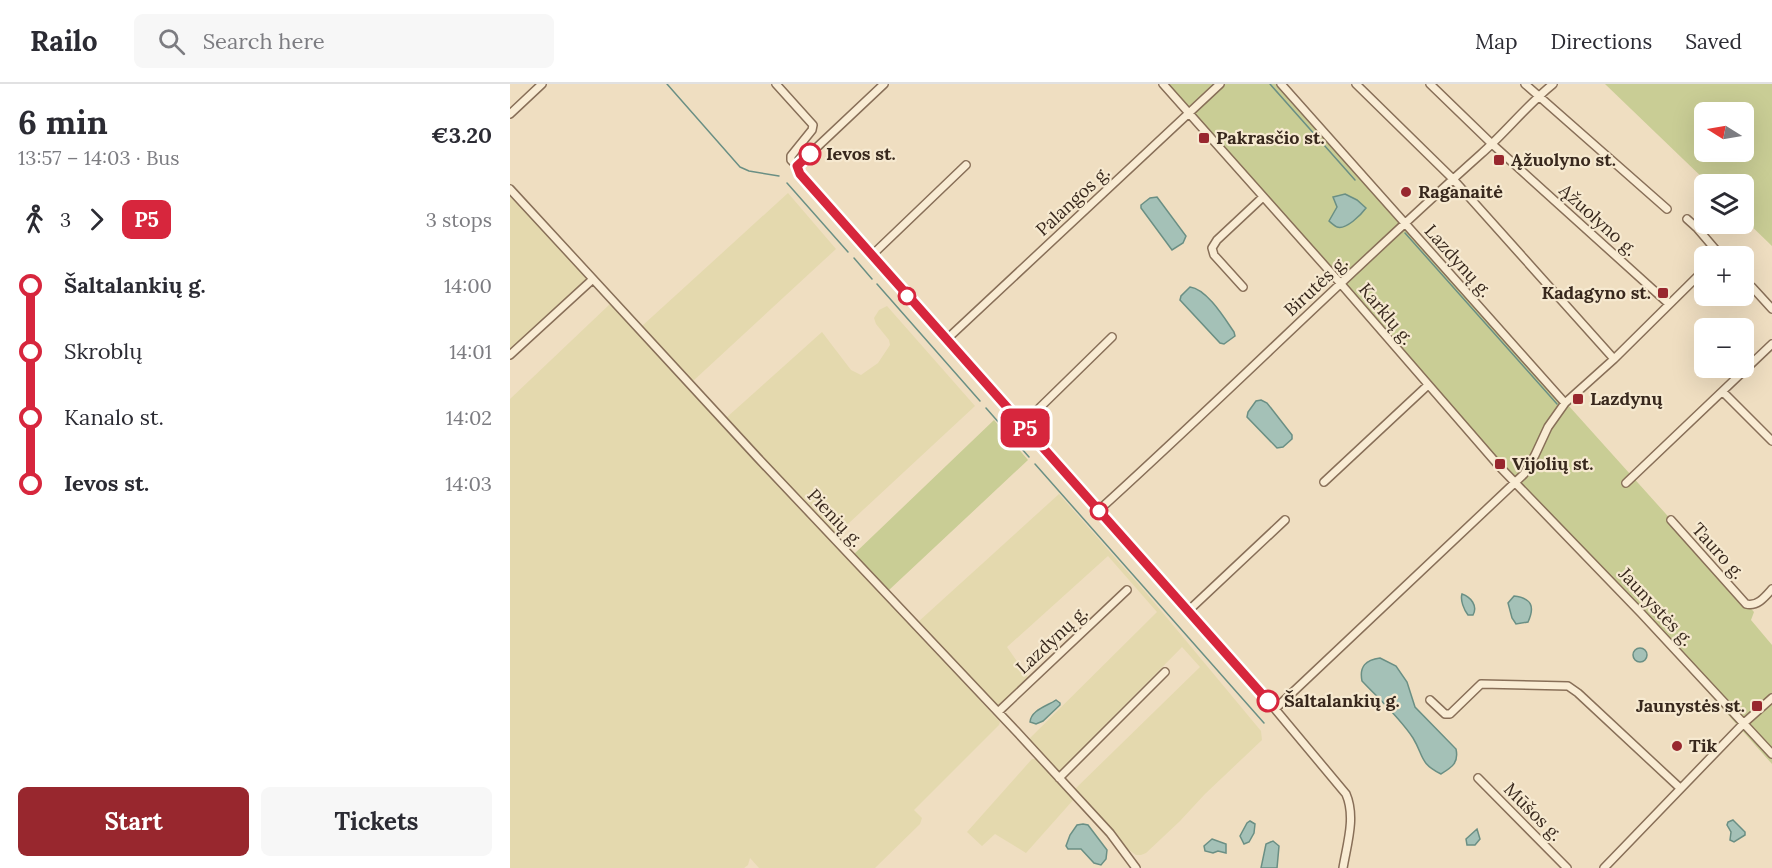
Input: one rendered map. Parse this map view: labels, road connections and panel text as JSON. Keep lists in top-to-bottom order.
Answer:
{
  "streets": {
    "street": [
      "Palangos g.",
      "Ąžuolyno g.",
      "Lazdynų g.",
      "Birutės g.",
      "Karklų g.",
      "Pienių g.",
      "Tauro g.",
      "Jaunystės g.",
      "Mūšos g."
    ]
  },
  "crossings": [
    ["Palangos g.", "Karklų g."],
    ["Ąžuolyno g.", "Birutės g."],
    ["Lazdynų g.", "Birutės g."],
    ["Lazdynų g.", "Pienių g."],
    ["Birutės g.", "Karklų g."],
    ["Karklų g.", "Jaunystės g."]
  ],
  "places": {
    "transit": [
      "Pakrasčio st.",
      "Ąžuolyno st.",
      "Kadagyno st.",
      "Lazdynų",
      "Vijolių st.",
      "Jaunystės st."
    ],
    "other": [
      "Ievos st.",
      "Raganaitė",
      "Šaltalankių g.",
      "Tik"
    ]
  },
  "lines": ["bus line P5"],
  "north": "left",
  "page": {
    "header": "Railo",
    "search": "Search here",
    "nav": ["Map", "Directions", "Saved"],
    "heading": ["6 min", "13:57 – 14:03 · Bus", "€3.20"],
    "on_map": "P5",
    "map_buttons": ["+", "−"],
    "legs": ["3", "P5", "3 stops"],
    "list": [
      {
        "name": "Šaltalankių g.",
        "value": "14:00"
      },
      {
        "name": "Skroblų",
        "value": "14:01"
      },
      {
        "name": "Kanalo st.",
        "value": "14:02"
      },
      {
        "name": "Ievos st.",
        "value": "14:03"
      }
    ],
    "buttons": ["Start", "Tickets"]
  }
}
